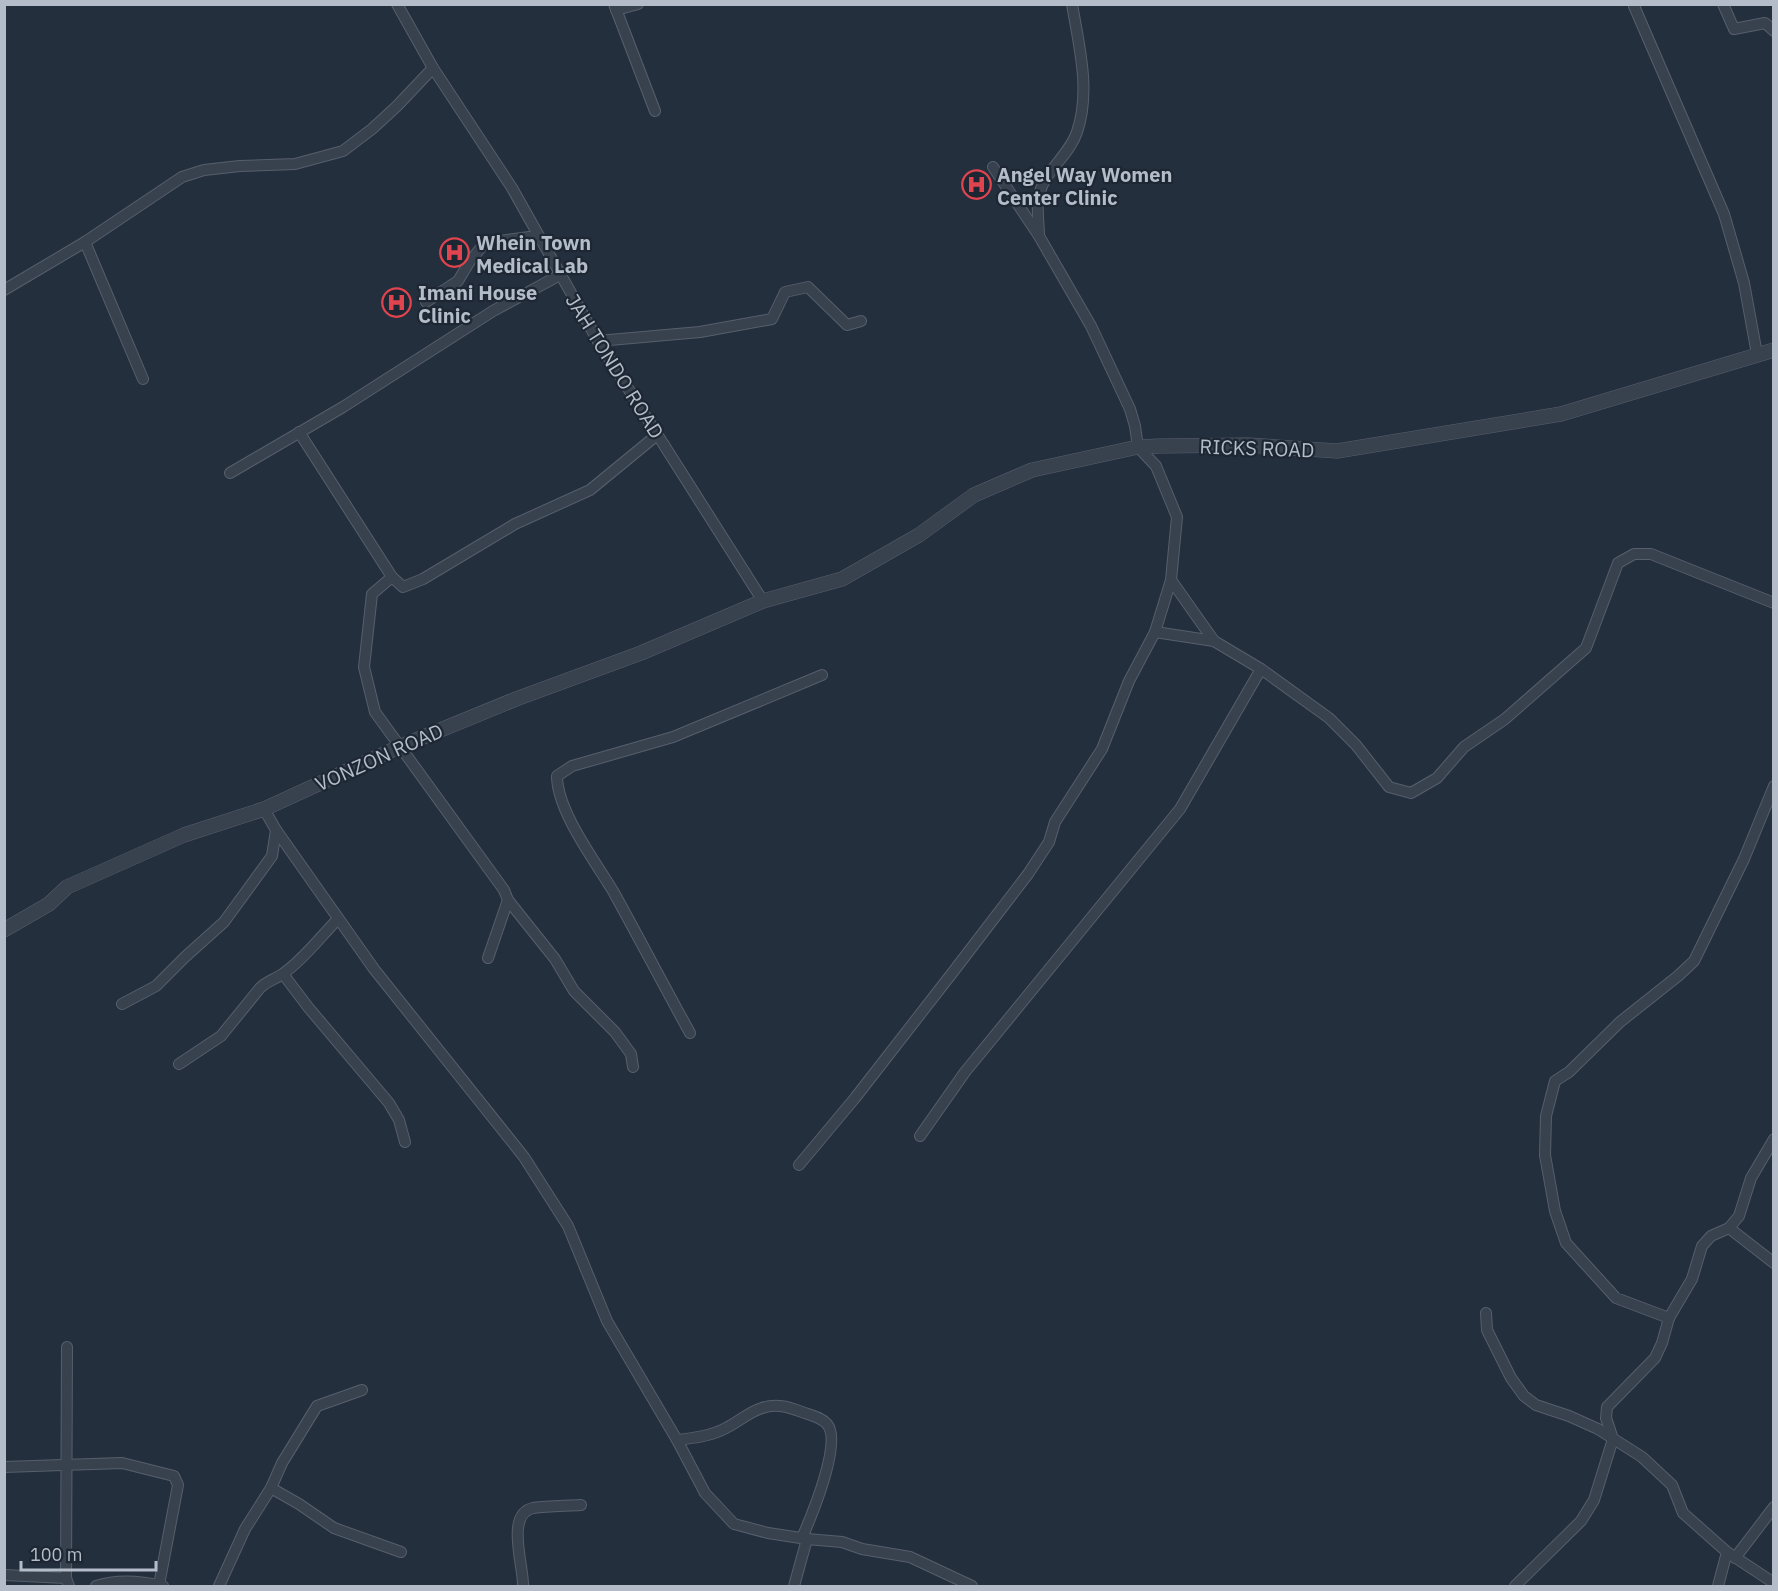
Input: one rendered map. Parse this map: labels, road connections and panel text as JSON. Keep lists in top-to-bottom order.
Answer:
{
  "streets": {
    "street": ["JAH TONDO ROAD", "RICKS ROAD", "VONZON ROAD"]
  },
  "crossings": [
    ["JAH TONDO ROAD", "RICKS ROAD"],
    ["JAH TONDO ROAD", "VONZON ROAD"],
    ["RICKS ROAD", "VONZON ROAD"]
  ],
  "places": {
    "hospital": ["Angel Way Women Center Clinic", "Whein Town Medical Lab", "Imani House Clinic"]
  },
  "scale_bar": "100 m"
}
